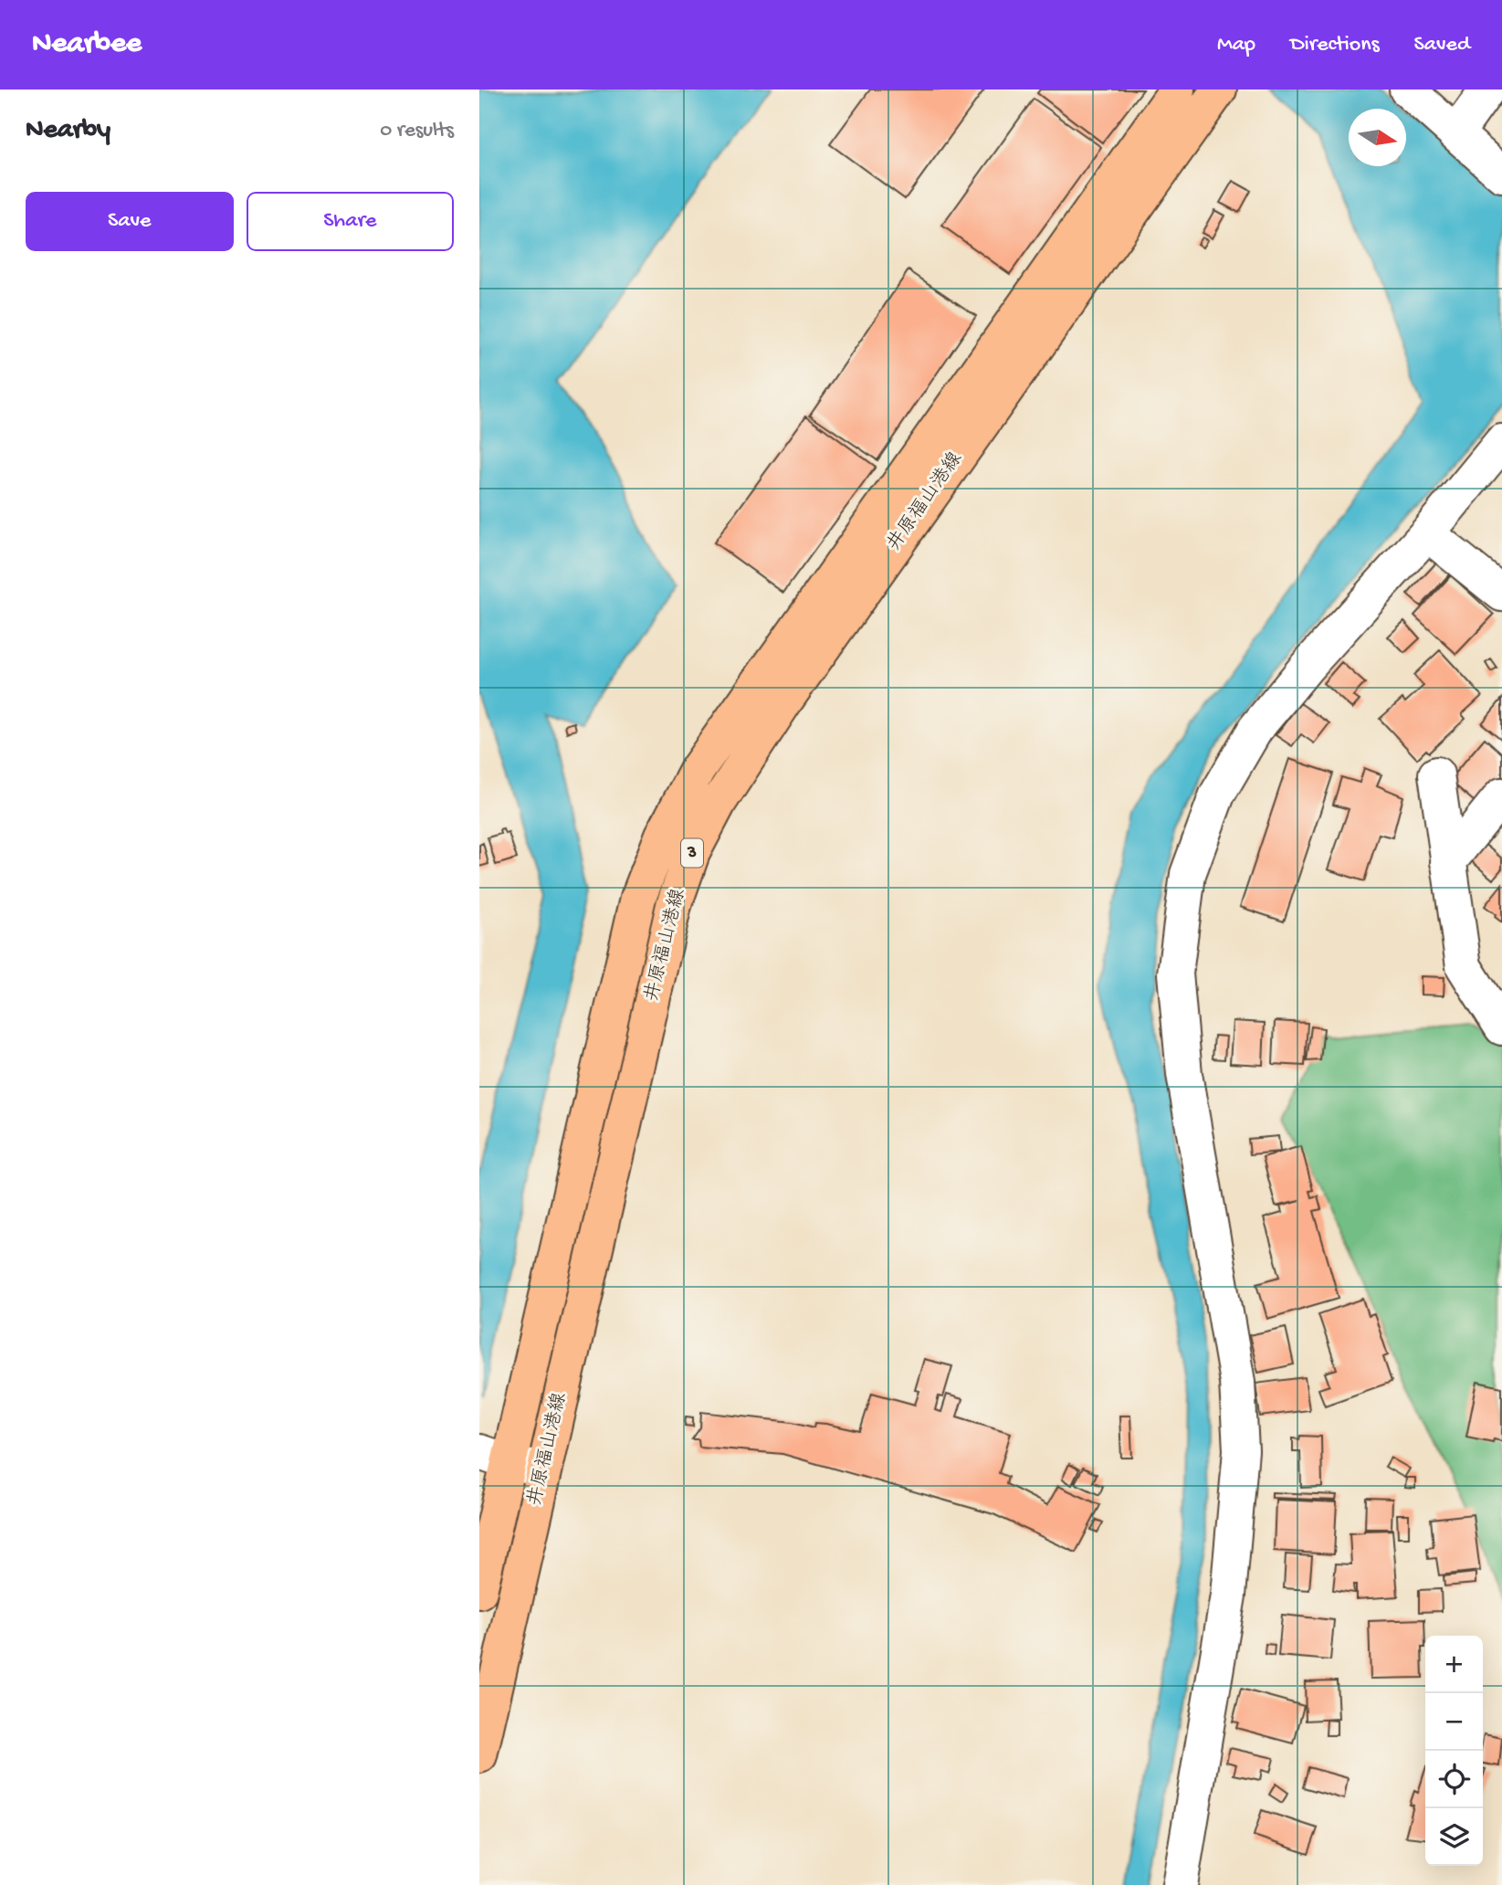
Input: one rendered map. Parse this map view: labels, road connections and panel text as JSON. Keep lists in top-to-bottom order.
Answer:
{
  "streets": {
    "main road": ["井原福山港線", "3"]
  },
  "north": "right",
  "page": {
    "header": "Nearbee",
    "nav": ["Map", "Directions", "Saved"],
    "heading": ["Nearby", "0 results"],
    "buttons": ["Save", "Share"],
    "map_buttons": ["+", "−"]
  }
}
